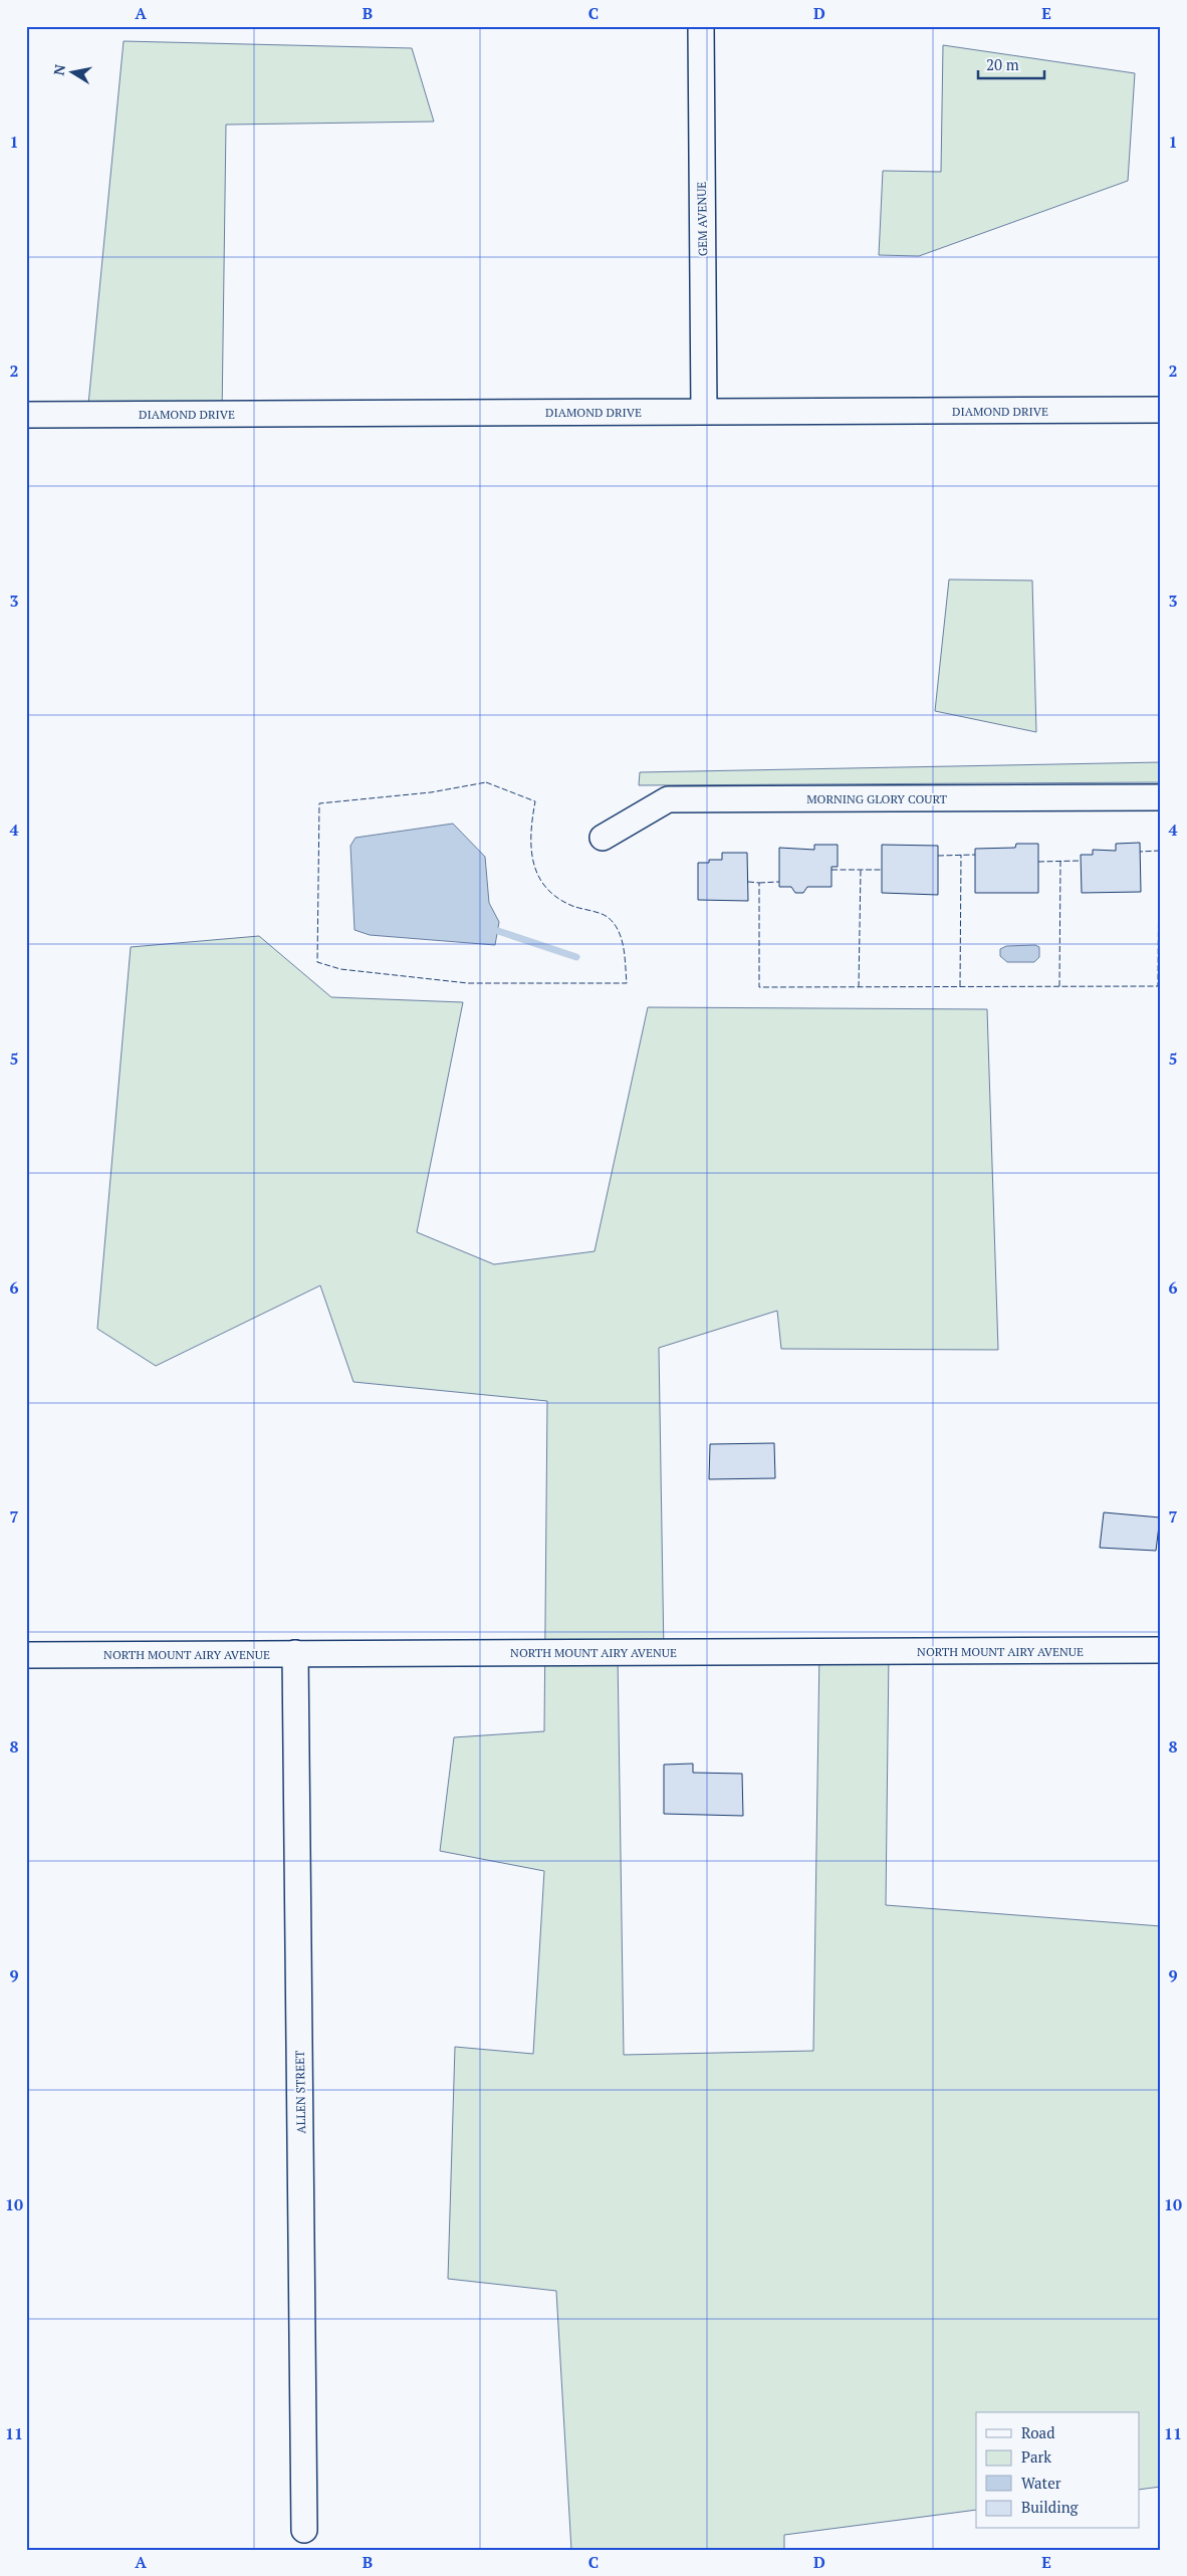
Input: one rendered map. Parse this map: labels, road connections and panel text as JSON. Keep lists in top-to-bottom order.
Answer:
{
  "streets": {
    "street": [
      "GEM AVENUE",
      "DIAMOND DRIVE",
      "MORNING GLORY COURT",
      "NORTH MOUNT AIRY AVENUE",
      "ALLEN STREET"
    ]
  },
  "crossings": [
    ["GEM AVENUE", "DIAMOND DRIVE"],
    ["NORTH MOUNT AIRY AVENUE", "ALLEN STREET"]
  ],
  "legend": [
    "Road",
    "Park",
    "Water",
    "Building"
  ],
  "scale_bar": "20 m",
  "north": "left",
  "grid": {
    "columns": [
      "A",
      "B",
      "C",
      "D",
      "E"
    ],
    "rows": [
      "1",
      "2",
      "3",
      "4",
      "5",
      "6",
      "7",
      "8",
      "9",
      "10",
      "11"
    ]
  }
}
